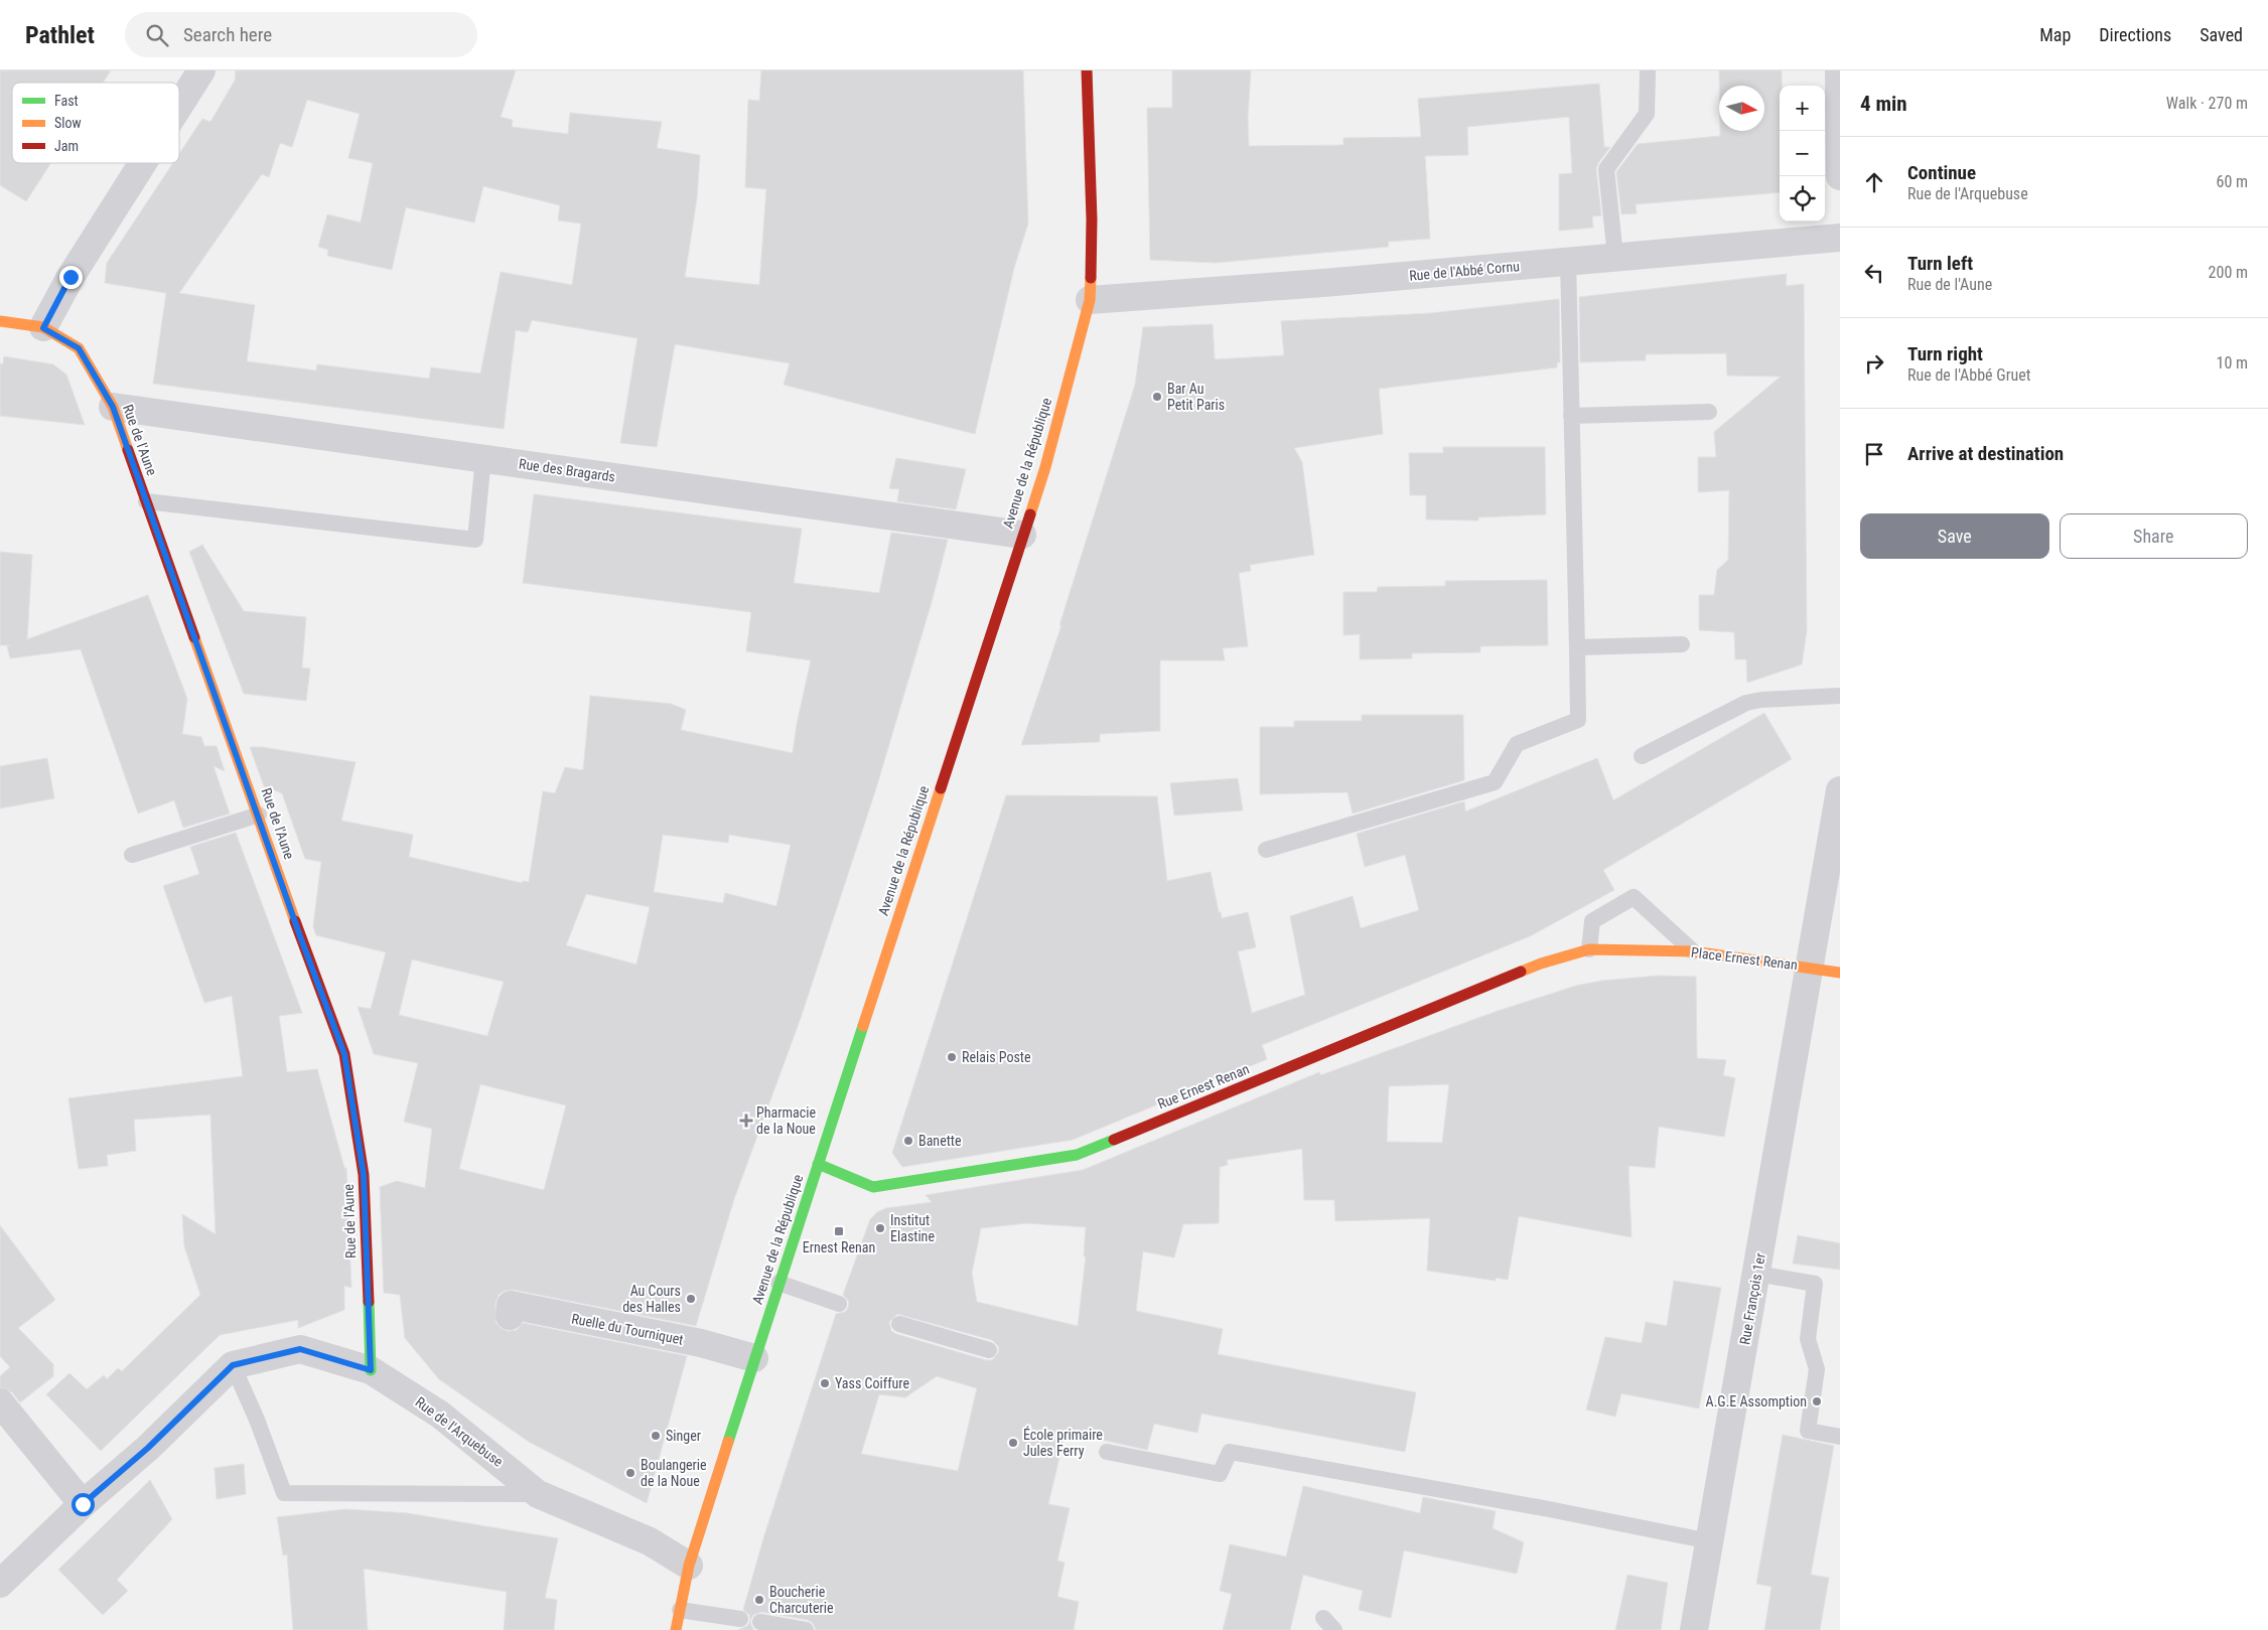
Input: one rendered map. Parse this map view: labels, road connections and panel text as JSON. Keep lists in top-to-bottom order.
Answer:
{
  "streets": {
    "street": [
      "Rue de l'Abbé Cornu",
      "Rue de l'Aune",
      "Avenue de la République",
      "Rue des Bragards",
      "Place Ernest Renan",
      "Rue Ernest Renan",
      "Rue François 1er",
      "Ruelle du Tourniquet",
      "Rue de l'Arquebuse"
    ]
  },
  "crossings": [
    ["Rue de l'Abbé Cornu", "Avenue de la République"],
    ["Rue de l'Aune", "Rue des Bragards"],
    ["Rue de l'Aune", "Rue de l'Arquebuse"],
    ["Avenue de la République", "Rue des Bragards"],
    ["Avenue de la République", "Rue Ernest Renan"],
    ["Avenue de la République", "Ruelle du Tourniquet"],
    ["Avenue de la République", "Rue de l'Arquebuse"],
    ["Place Ernest Renan", "Rue Ernest Renan"],
    ["Place Ernest Renan", "Rue François 1er"]
  ],
  "places": {
    "other": [
      "Bar Au Petit Paris",
      "Relais Poste",
      "Banette",
      "Institut Elastine",
      "Au Cours des Halles",
      "Yass Coiffure",
      "A.G.E Assomption",
      "Singer",
      "École primaire Jules Ferry",
      "Boulangerie de la Noue",
      "Boucherie Charcuterie"
    ],
    "health": ["Pharmacie de la Noue"],
    "transit": ["Ernest Renan"]
  },
  "legend": ["Fast", "Slow", "Jam"],
  "north": "right",
  "page": {
    "header": "Pathlet",
    "search": "Search here",
    "nav": ["Map", "Directions", "Saved"],
    "heading": ["4 min", "Walk · 270 m"],
    "map_buttons": ["+", "−"],
    "list": [
      ["Continue", "Rue de l'Arquebuse", "60 m"],
      ["Turn left", "Rue de l'Aune", "200 m"],
      ["Turn right", "Rue de l'Abbé Gruet", "10 m"],
      "Arrive at destination"
    ],
    "buttons": ["Save", "Share"]
  }
}
